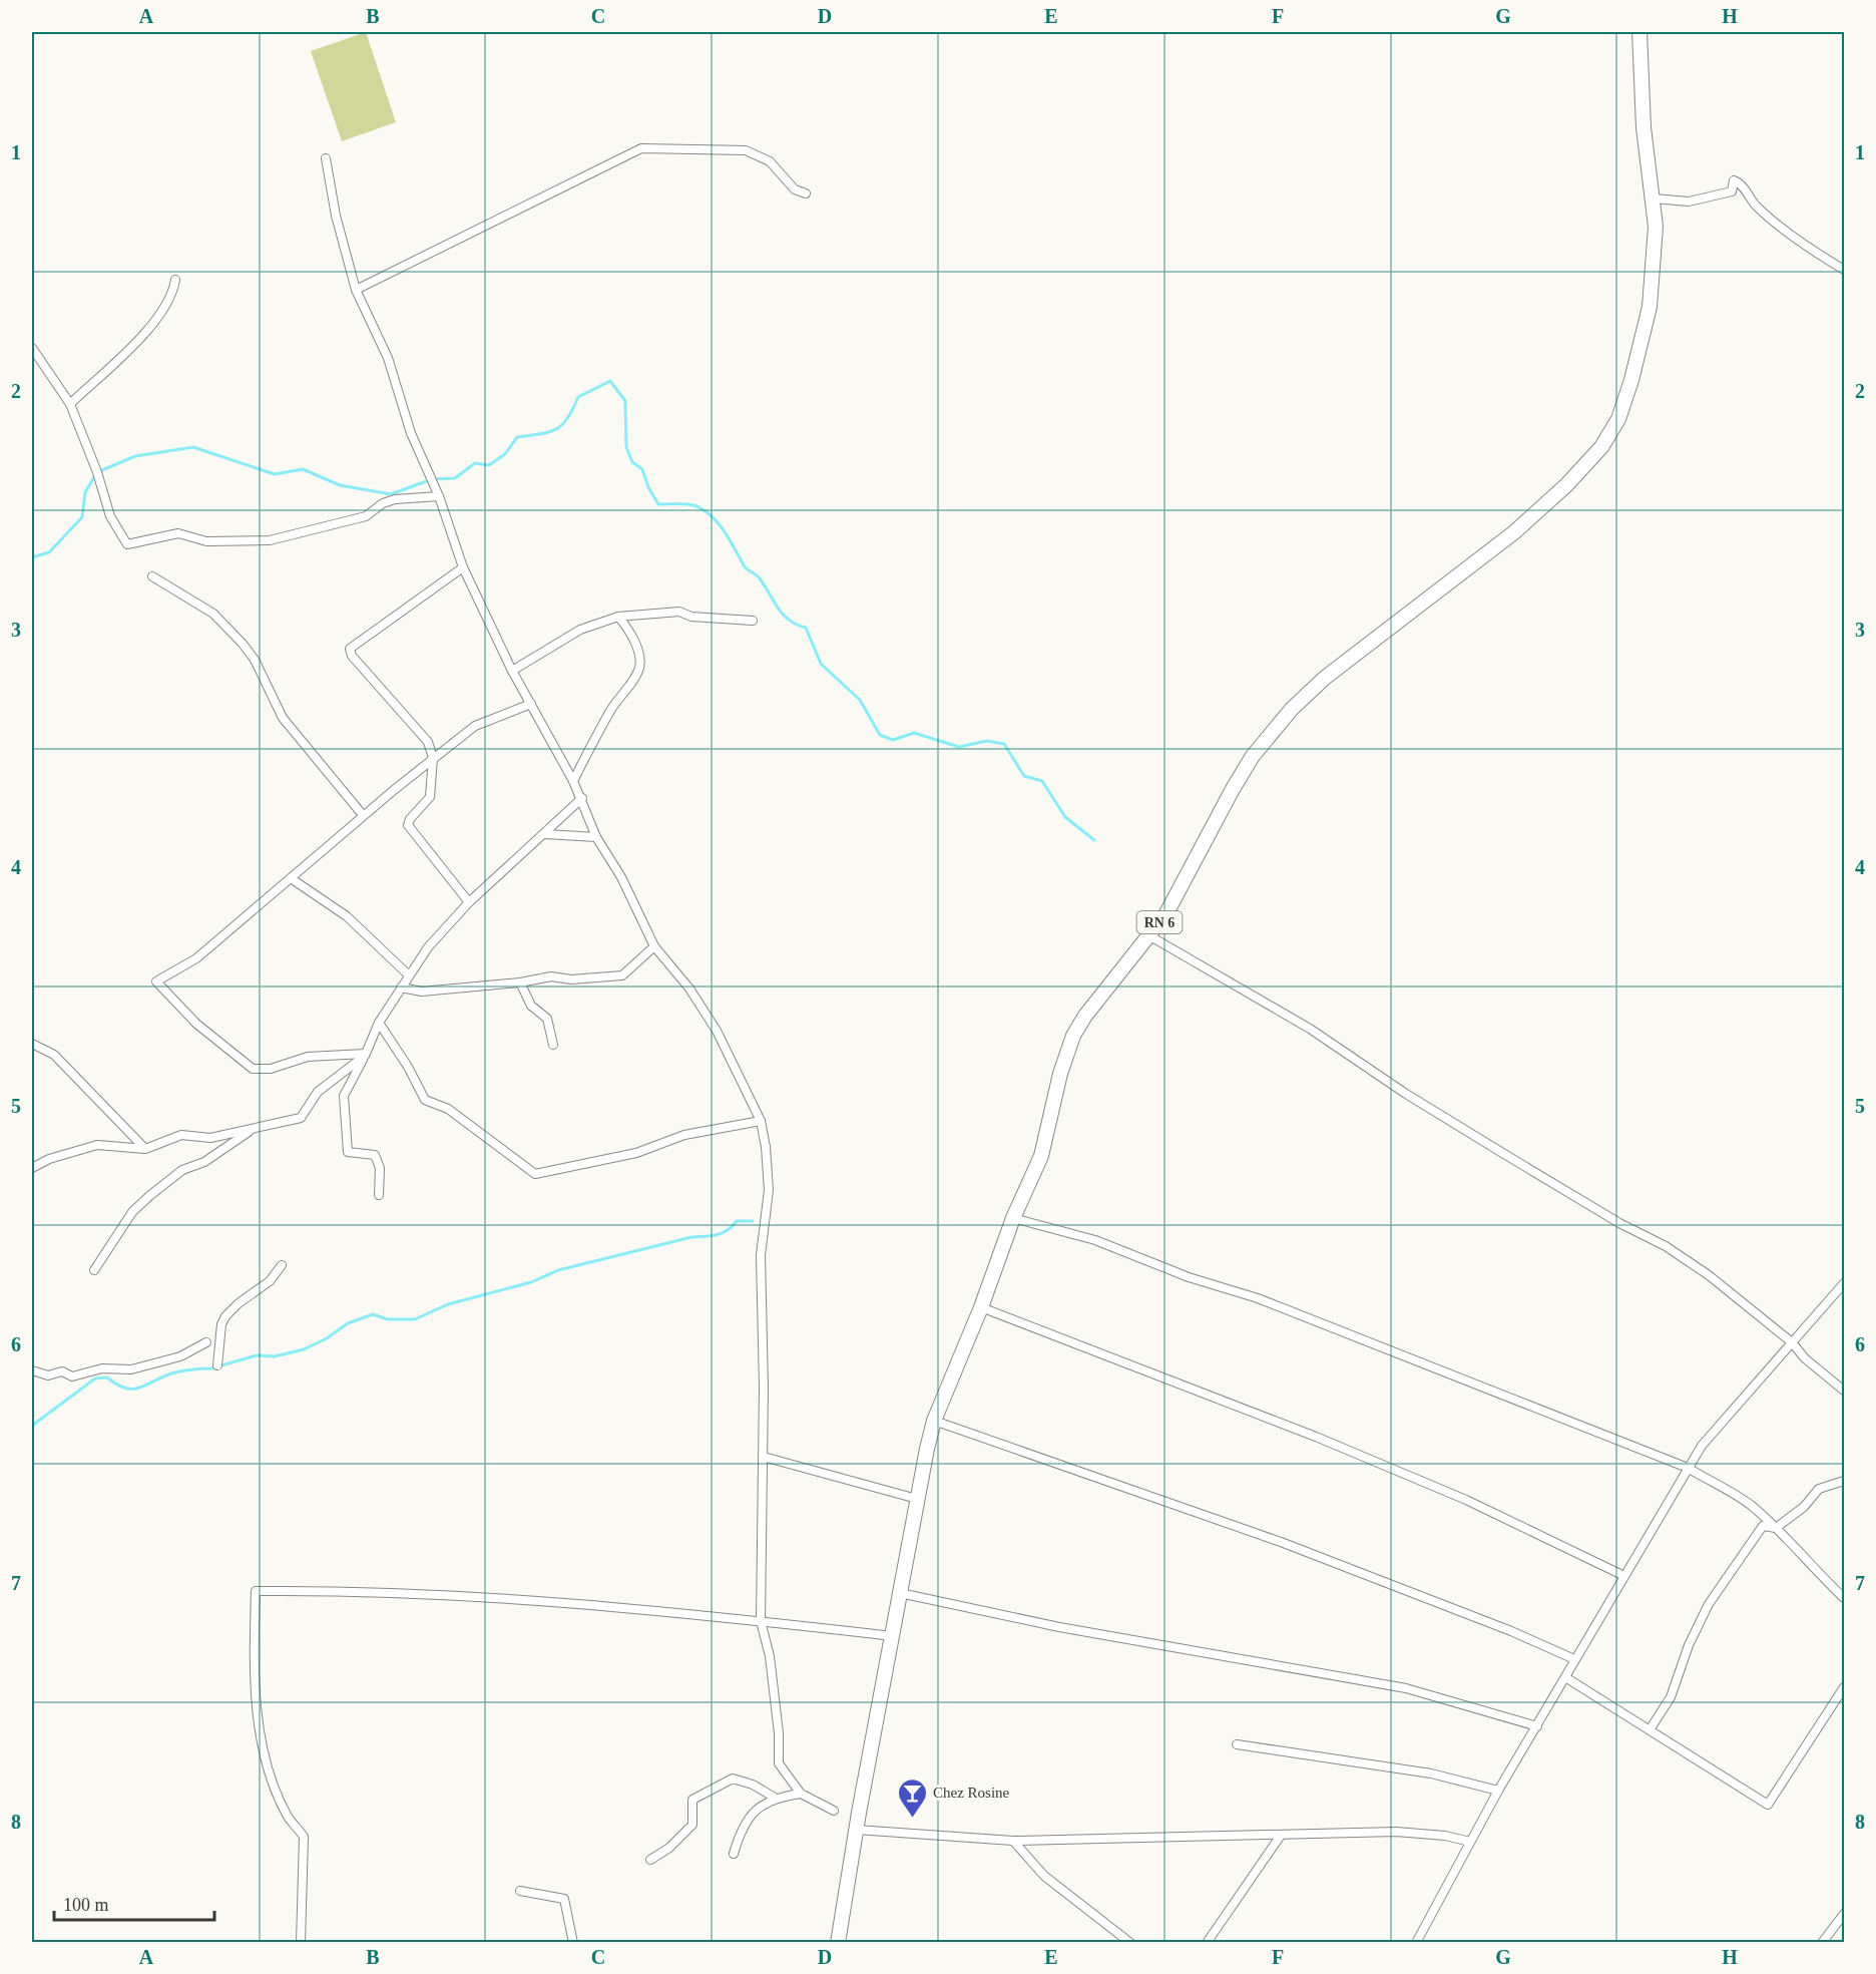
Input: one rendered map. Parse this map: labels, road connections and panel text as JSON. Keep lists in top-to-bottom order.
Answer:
{
  "streets": {
    "main road": ["RN 6"]
  },
  "places": {
    "bar": ["Chez Rosine"]
  },
  "scale_bar": "100 m",
  "grid": {
    "columns": [
      "A",
      "B",
      "C",
      "D",
      "E",
      "F",
      "G",
      "H"
    ],
    "rows": [
      "1",
      "2",
      "3",
      "4",
      "5",
      "6",
      "7",
      "8"
    ]
  }
}
